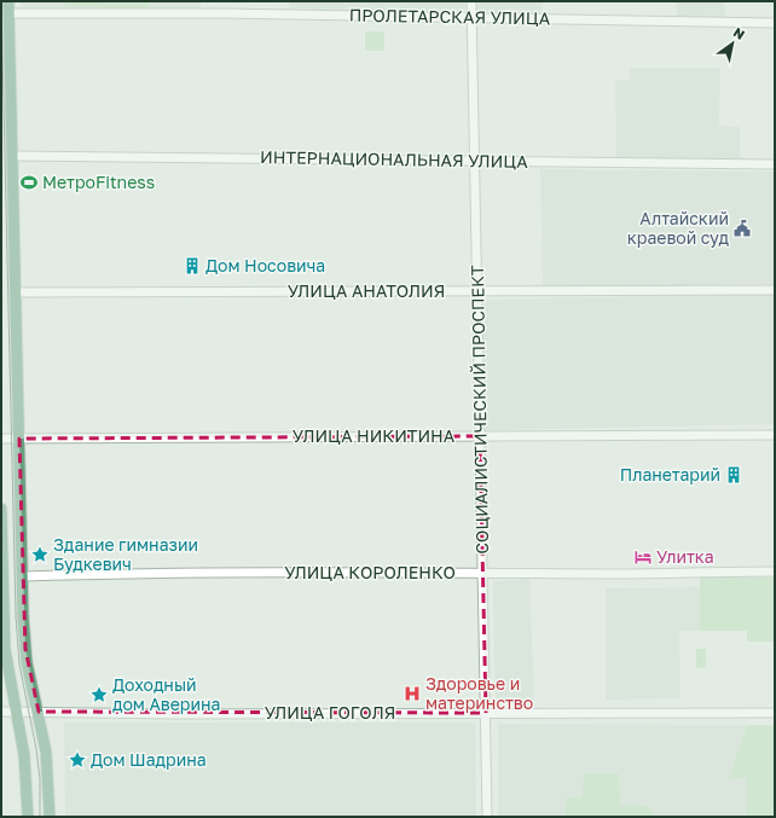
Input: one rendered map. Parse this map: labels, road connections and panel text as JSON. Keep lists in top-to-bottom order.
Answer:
{
  "streets": {
    "street": [
      "ПРОЛЕТАРСКАЯ УЛИЦА",
      "ИНТЕРНАЦИОНАЛЬНАЯ УЛИЦА",
      "УЛИЦА АНАТОЛИЯ",
      "СОЦИАЛИСТИЧЕСКИЙ ПРОСПЕКТ",
      "УЛИЦА НИКИТИНА",
      "УЛИЦА КОРОЛЕНКО",
      "УЛИЦА ГОГОЛЯ"
    ]
  },
  "crossings": [
    ["ПРОЛЕТАРСКАЯ УЛИЦА", "СОЦИАЛИСТИЧЕСКИЙ ПРОСПЕКТ"],
    ["ИНТЕРНАЦИОНАЛЬНАЯ УЛИЦА", "СОЦИАЛИСТИЧЕСКИЙ ПРОСПЕКТ"],
    ["УЛИЦА АНАТОЛИЯ", "СОЦИАЛИСТИЧЕСКИЙ ПРОСПЕКТ"],
    ["СОЦИАЛИСТИЧЕСКИЙ ПРОСПЕКТ", "УЛИЦА НИКИТИНА"],
    ["СОЦИАЛИСТИЧЕСКИЙ ПРОСПЕКТ", "УЛИЦА КОРОЛЕНКО"],
    ["СОЦИАЛИСТИЧЕСКИЙ ПРОСПЕКТ", "УЛИЦА ГОГОЛЯ"]
  ],
  "places": {
    "sports": ["МетроFitness"],
    "public building": ["Алтайский краевой суд"],
    "building": ["Дом Носовича", "Планетарий"],
    "place": ["Здание гимназии Будкевич", "Доходный дом Аверина", "Дом Шадрина"],
    "hotel": ["Улитка"],
    "hospital": ["Здоровье и материнство"]
  },
  "north": "top right"
}
